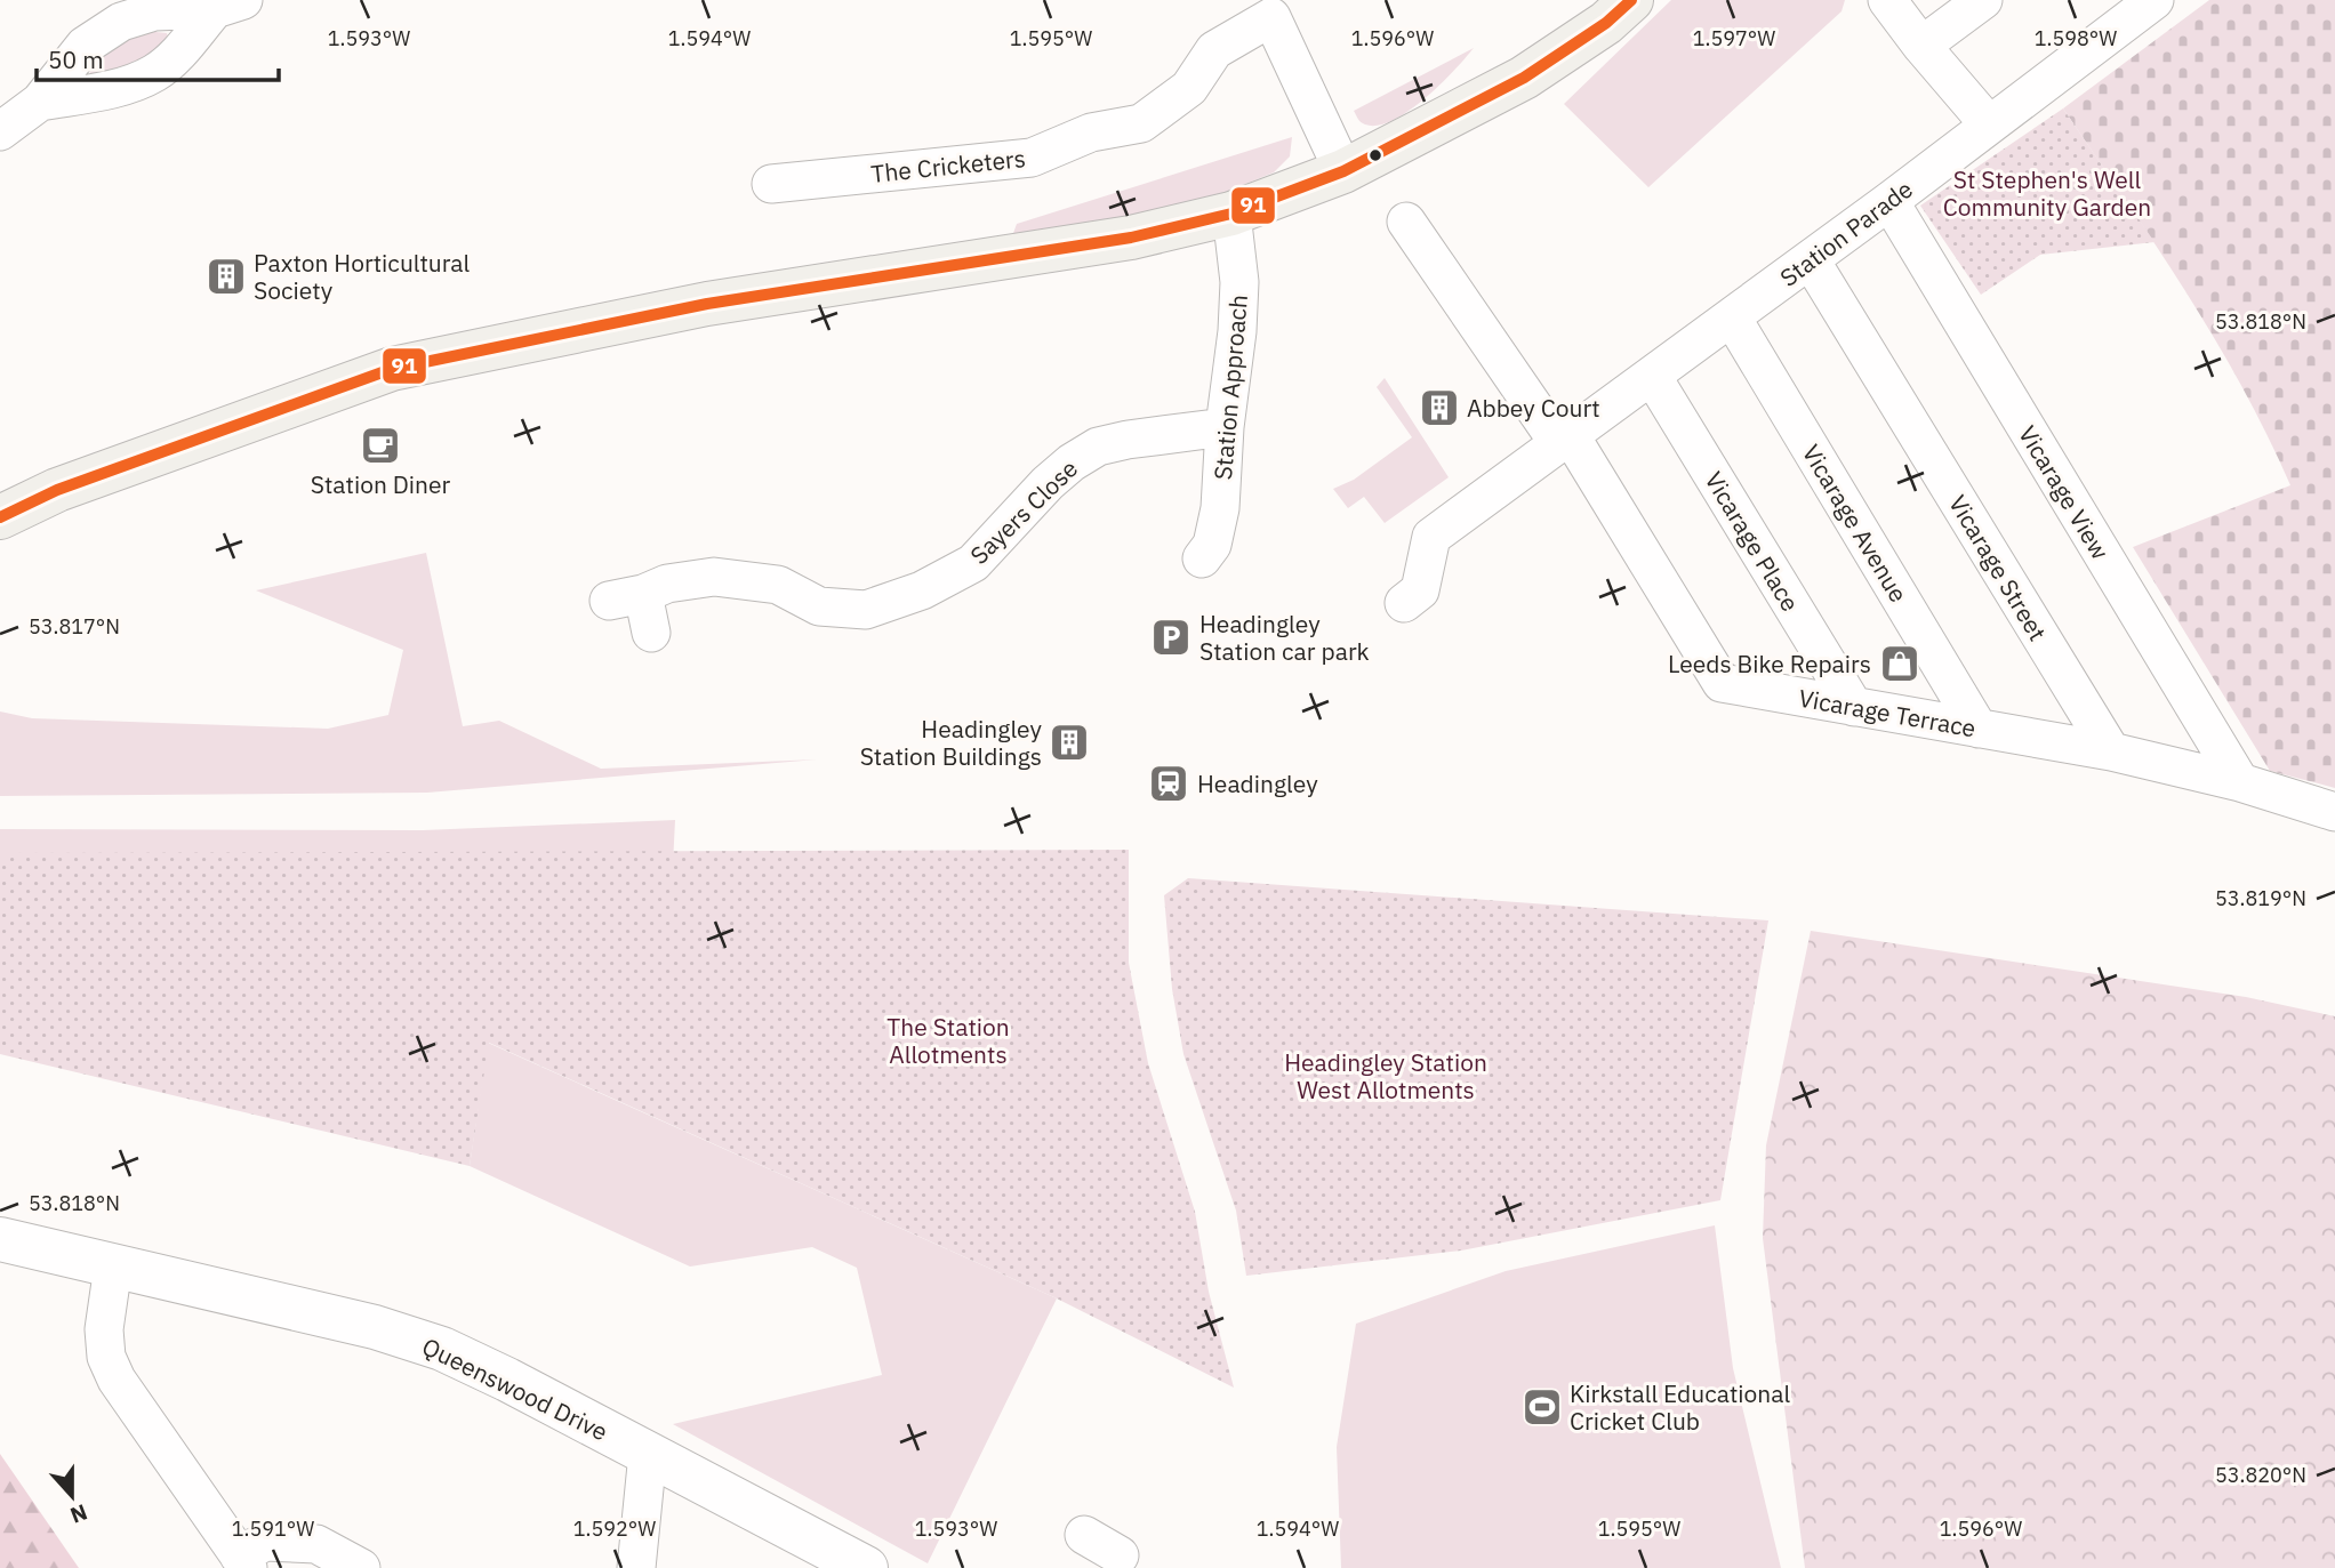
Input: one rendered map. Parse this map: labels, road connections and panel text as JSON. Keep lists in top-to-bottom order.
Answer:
{
  "streets": {
    "street": [
      "The Cricketers",
      "Station Parade",
      "Station Approach",
      "Vicarage View",
      "Sayers Close",
      "Vicarage Avenue",
      "Vicarage Place",
      "Vicarage Street",
      "Vicarage Terrace",
      "Queenswood Drive"
    ]
  },
  "crossings": [
    ["Station Parade", "Vicarage View"],
    ["Station Parade", "Vicarage Avenue"],
    ["Station Parade", "Vicarage Place"],
    ["Station Parade", "Vicarage Street"],
    ["Station Parade", "Vicarage Terrace"],
    ["Station Approach", "Sayers Close"],
    ["Vicarage View", "Vicarage Terrace"],
    ["Vicarage Avenue", "Vicarage Terrace"],
    ["Vicarage Place", "Vicarage Terrace"],
    ["Vicarage Street", "Vicarage Terrace"]
  ],
  "parks": ["St Stephen's Well Community Garden", "The Station Allotments", "Headingley Station West Allotments"],
  "places": {
    "building": ["Paxton Horticultural Society", "Abbey Court", "Headingley Station Buildings"],
    "cafe": ["Station Diner"],
    "parking": ["Headingley Station car park"],
    "shop": ["Leeds Bike Repairs"],
    "station": ["Headingley"],
    "sports": ["Kirkstall Educational Cricket Club"]
  },
  "lines": ["transit line 91"],
  "scale_bar": "50 m",
  "north": "bottom",
  "coordinates": [
    "1.593°W",
    "1.594°W",
    "1.595°W",
    "1.596°W",
    "1.597°W",
    "1.598°W",
    "53.818°N",
    "53.817°N",
    "53.819°N",
    "53.820°N",
    "1.591°W",
    "1.592°W"
  ]
}
